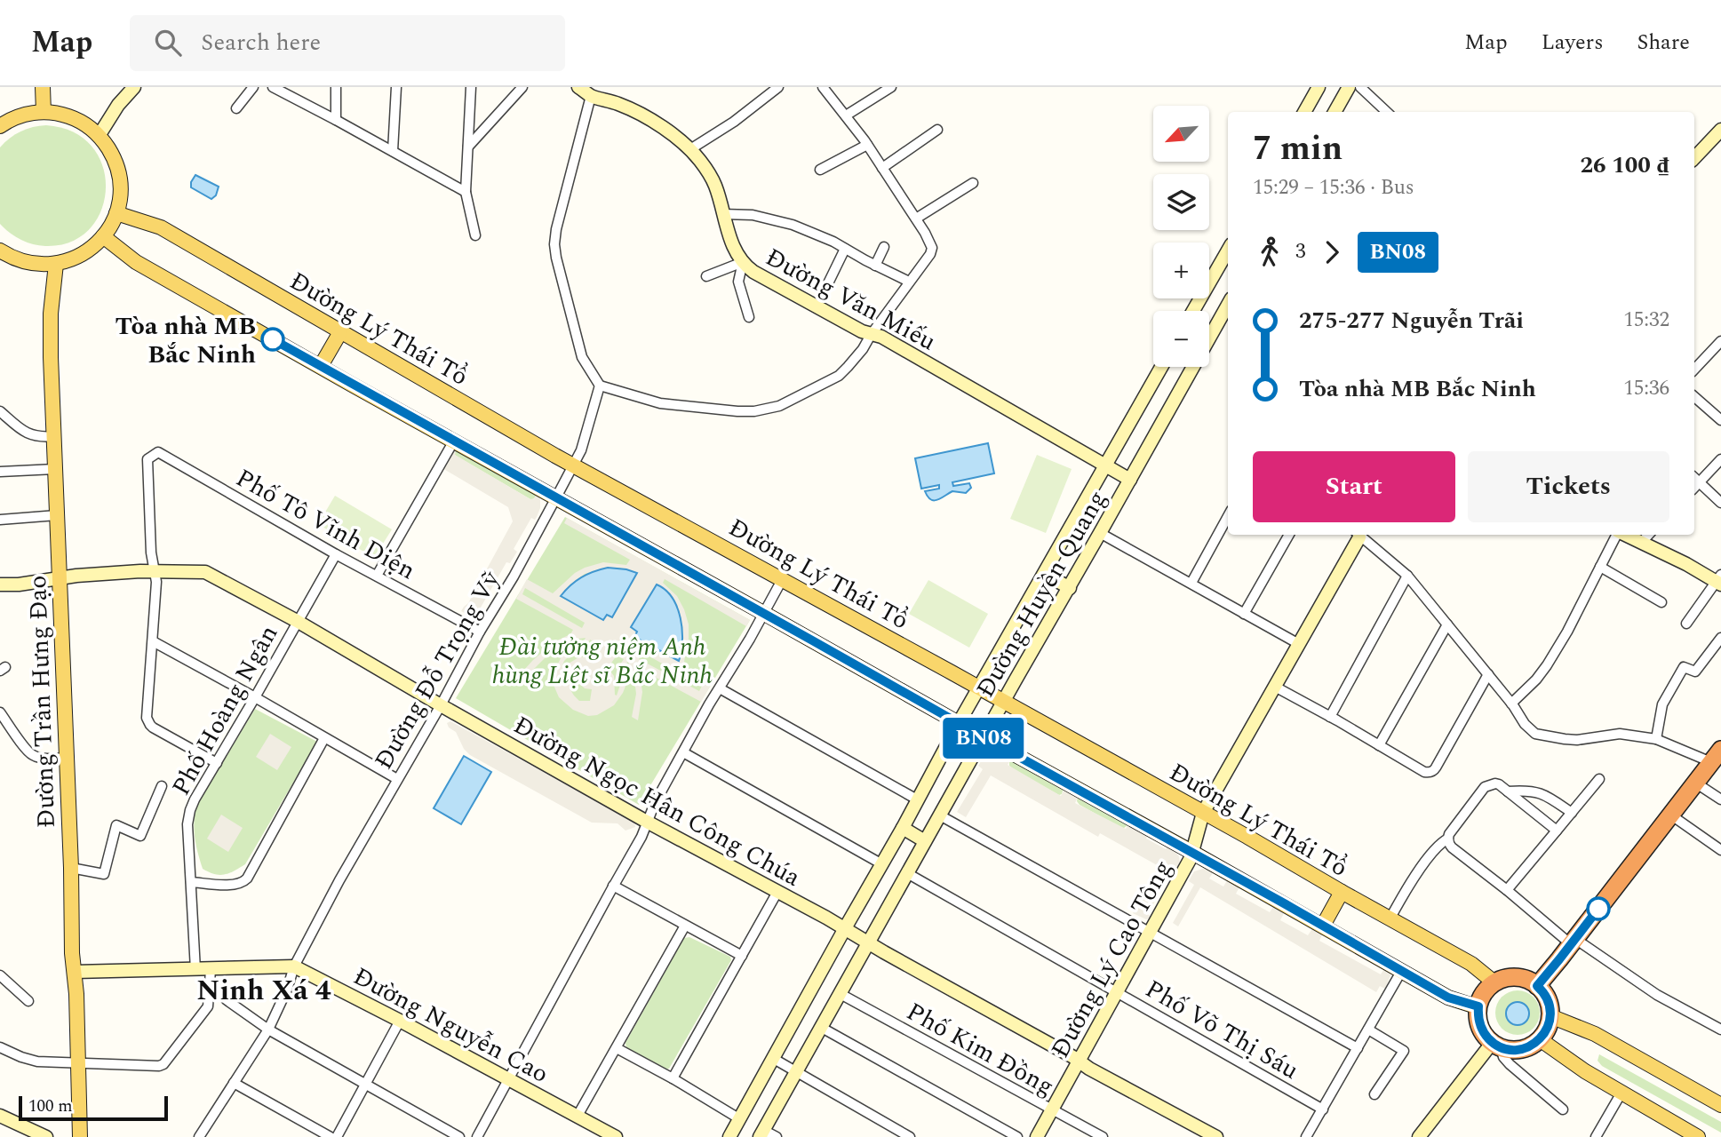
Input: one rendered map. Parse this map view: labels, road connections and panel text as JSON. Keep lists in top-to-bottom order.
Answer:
{
  "streets": {
    "main road": ["Đường Lý Thái Tổ", "Đường Trần Hưng Đạo"],
    "street": [
      "Đường Văn Miếu",
      "Phố Tô Vĩnh Diện",
      "Đường Huyền Quang",
      "Đường Đỗ Trọng Vỹ",
      "Phố Hoàng Ngân",
      "Đường Ngọc Hân Công Chúa",
      "Đường Lý Cao Tông",
      "Đường Nguyễn Cao",
      "Phố Võ Thị Sáu",
      "Phố Kim Đồng"
    ]
  },
  "crossings": [
    ["Đường Văn Miếu", "Đường Huyền Quang"],
    ["Đường Lý Thái Tổ", "Đường Huyền Quang"],
    ["Đường Lý Thái Tổ", "Đường Đỗ Trọng Vỹ"],
    ["Đường Lý Thái Tổ", "Đường Lý Cao Tông"],
    ["Phố Tô Vĩnh Diện", "Đường Đỗ Trọng Vỹ"],
    ["Phố Tô Vĩnh Diện", "Phố Hoàng Ngân"],
    ["Phố Tô Vĩnh Diện", "Đường Ngọc Hân Công Chúa"],
    ["Đường Huyền Quang", "Đường Ngọc Hân Công Chúa"],
    ["Đường Huyền Quang", "Phố Võ Thị Sáu"],
    ["Đường Huyền Quang", "Phố Kim Đồng"],
    ["Đường Đỗ Trọng Vỹ", "Đường Ngọc Hân Công Chúa"],
    ["Đường Đỗ Trọng Vỹ", "Đường Nguyễn Cao"],
    ["Đường Trần Hưng Đạo", "Đường Ngọc Hân Công Chúa"],
    ["Đường Trần Hưng Đạo", "Đường Nguyễn Cao"],
    ["Phố Hoàng Ngân", "Đường Ngọc Hân Công Chúa"],
    ["Phố Hoàng Ngân", "Đường Nguyễn Cao"],
    ["Đường Ngọc Hân Công Chúa", "Đường Lý Cao Tông"],
    ["Đường Lý Cao Tông", "Phố Võ Thị Sáu"],
    ["Đường Lý Cao Tông", "Phố Kim Đồng"]
  ],
  "districts": ["Ninh Xá 4"],
  "parks": ["Đài tưởng niệm Anh hùng Liệt sĩ Bắc Ninh"],
  "places": ["Tòa nhà MB Bắc Ninh"],
  "lines": ["bus line BN08"],
  "scale_bar": "100 m",
  "north": "bottom left",
  "page": {
    "header": "Map",
    "search": "Search here",
    "nav": ["Map", "Layers", "Share"],
    "on_map": "BN08",
    "map_buttons": ["+", "−"],
    "heading": ["7 min", "15:29 – 15:36 · Bus", "26 100 ₫"],
    "legs": ["3", "BN08"],
    "list": [
      {
        "name": "275-277 Nguyễn Trãi",
        "value": "15:32"
      },
      {
        "name": "Tòa nhà MB Bắc Ninh",
        "value": "15:36"
      }
    ],
    "buttons": ["Start", "Tickets"],
    "scale": "100 m"
  }
}
